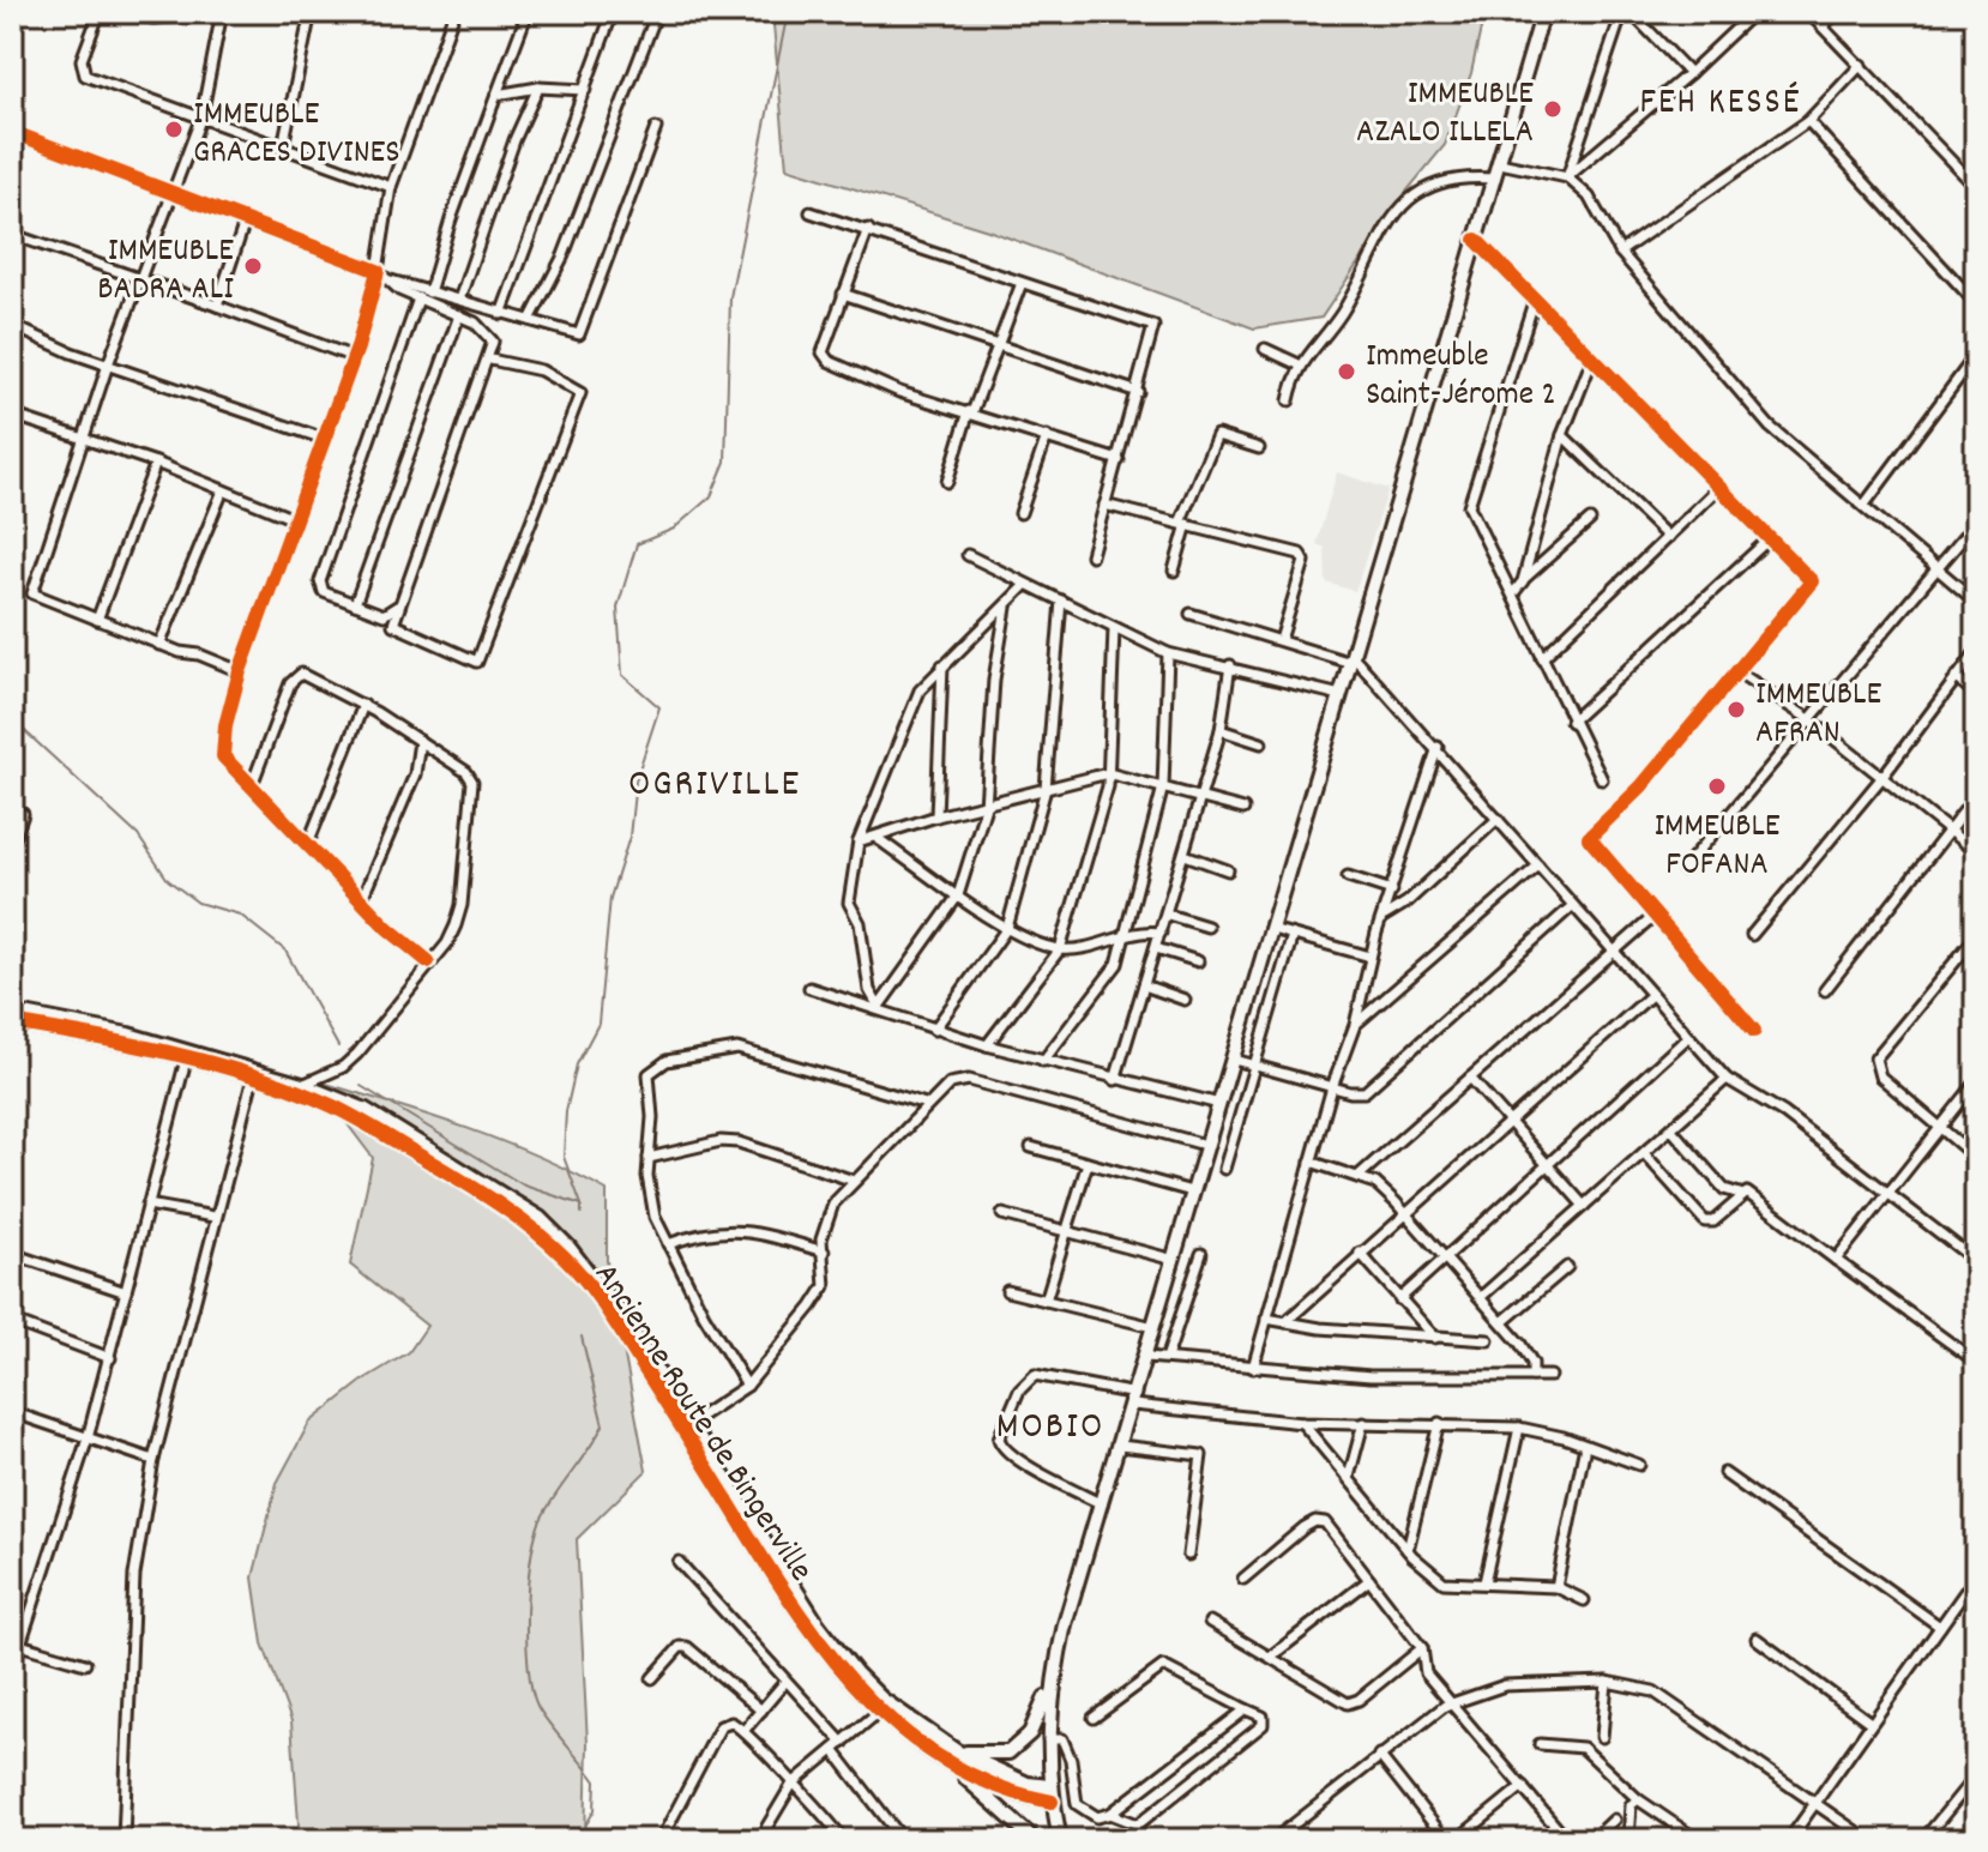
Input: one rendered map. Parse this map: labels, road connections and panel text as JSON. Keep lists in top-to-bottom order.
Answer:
{
  "streets": {
    "street": ["Ancienne Route de Bingerville"]
  },
  "districts": ["FEH KESSÉ", "OGRIVILLE", "MOBIO"],
  "places": [
    "IMMEUBLE AZALO ILLELA",
    "IMMEUBLE GRACES DIVINES",
    "IMMEUBLE BADRA ALI",
    "Immeuble Saint-Jérome 2",
    "IMMEUBLE AFRAN",
    "IMMEUBLE FOFANA"
  ]
}
